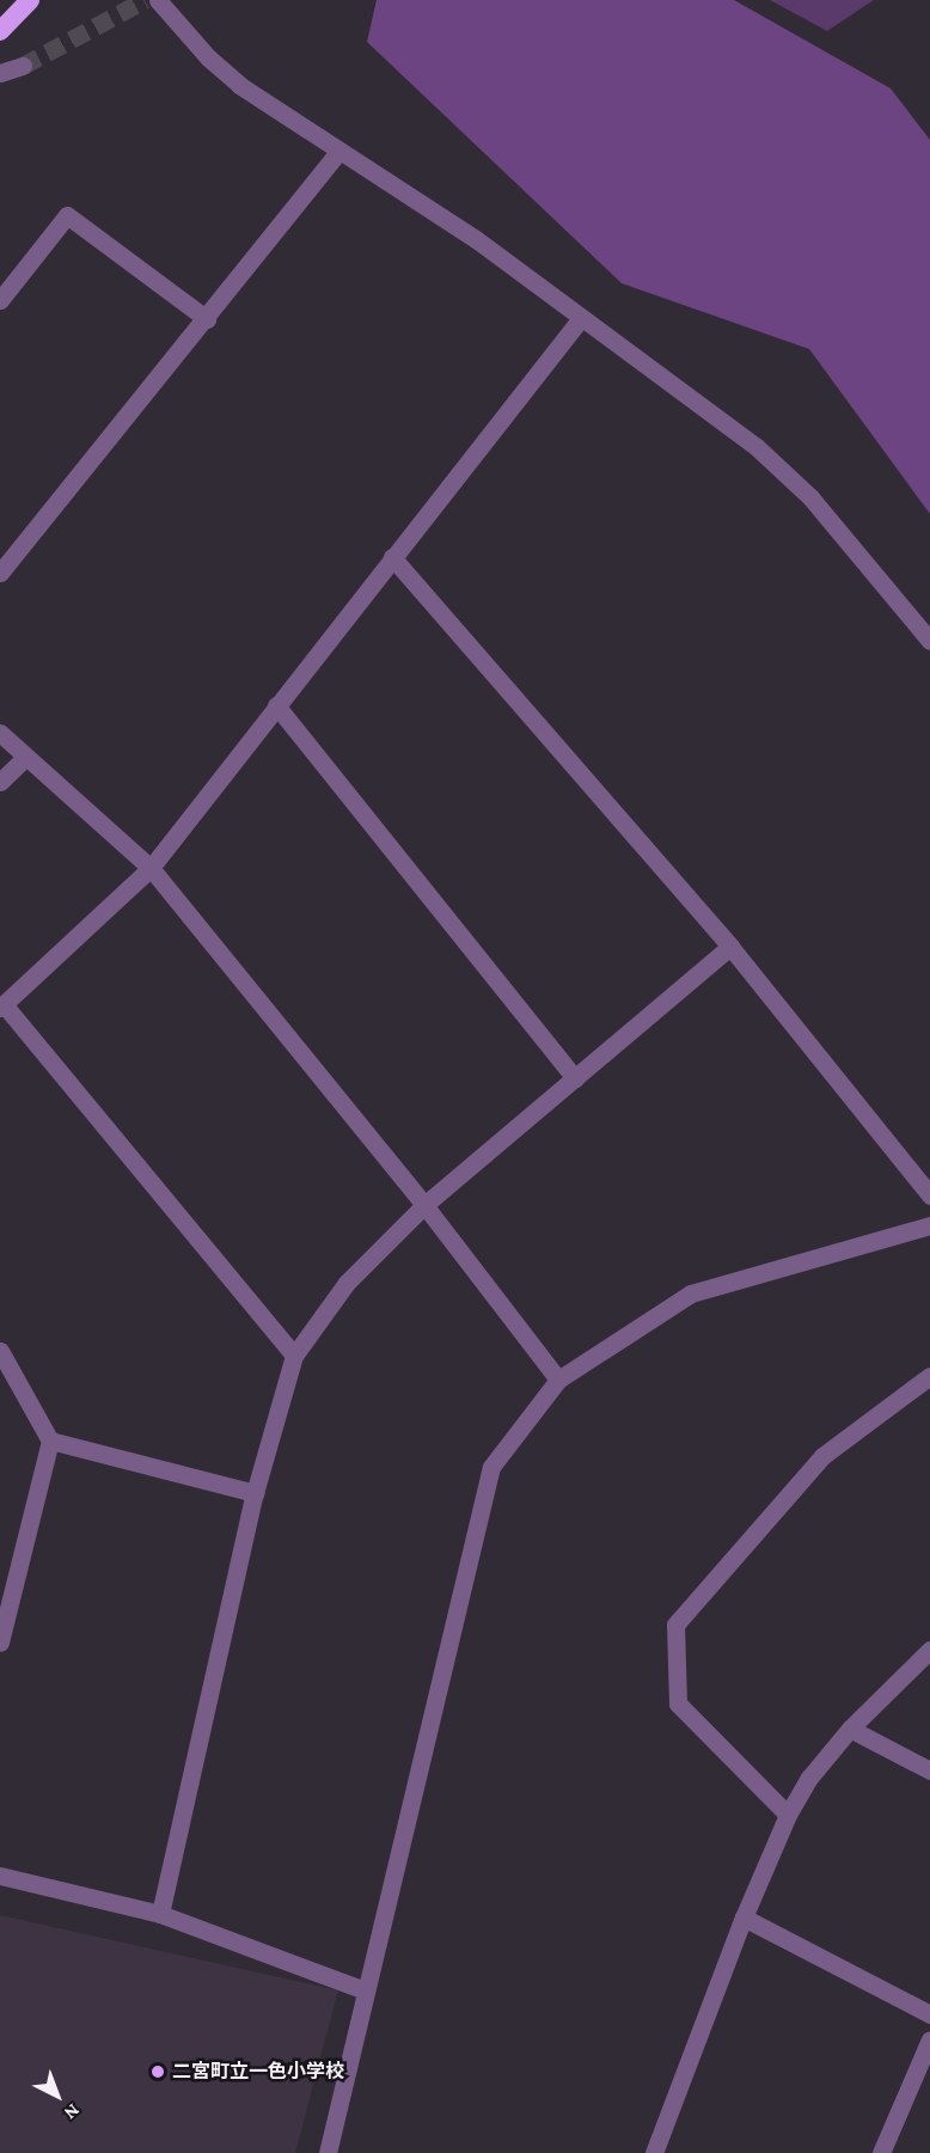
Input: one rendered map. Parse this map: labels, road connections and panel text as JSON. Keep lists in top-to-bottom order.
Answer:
{
  "places": ["二宮町立一色小学校"],
  "north": "bottom right"
}
